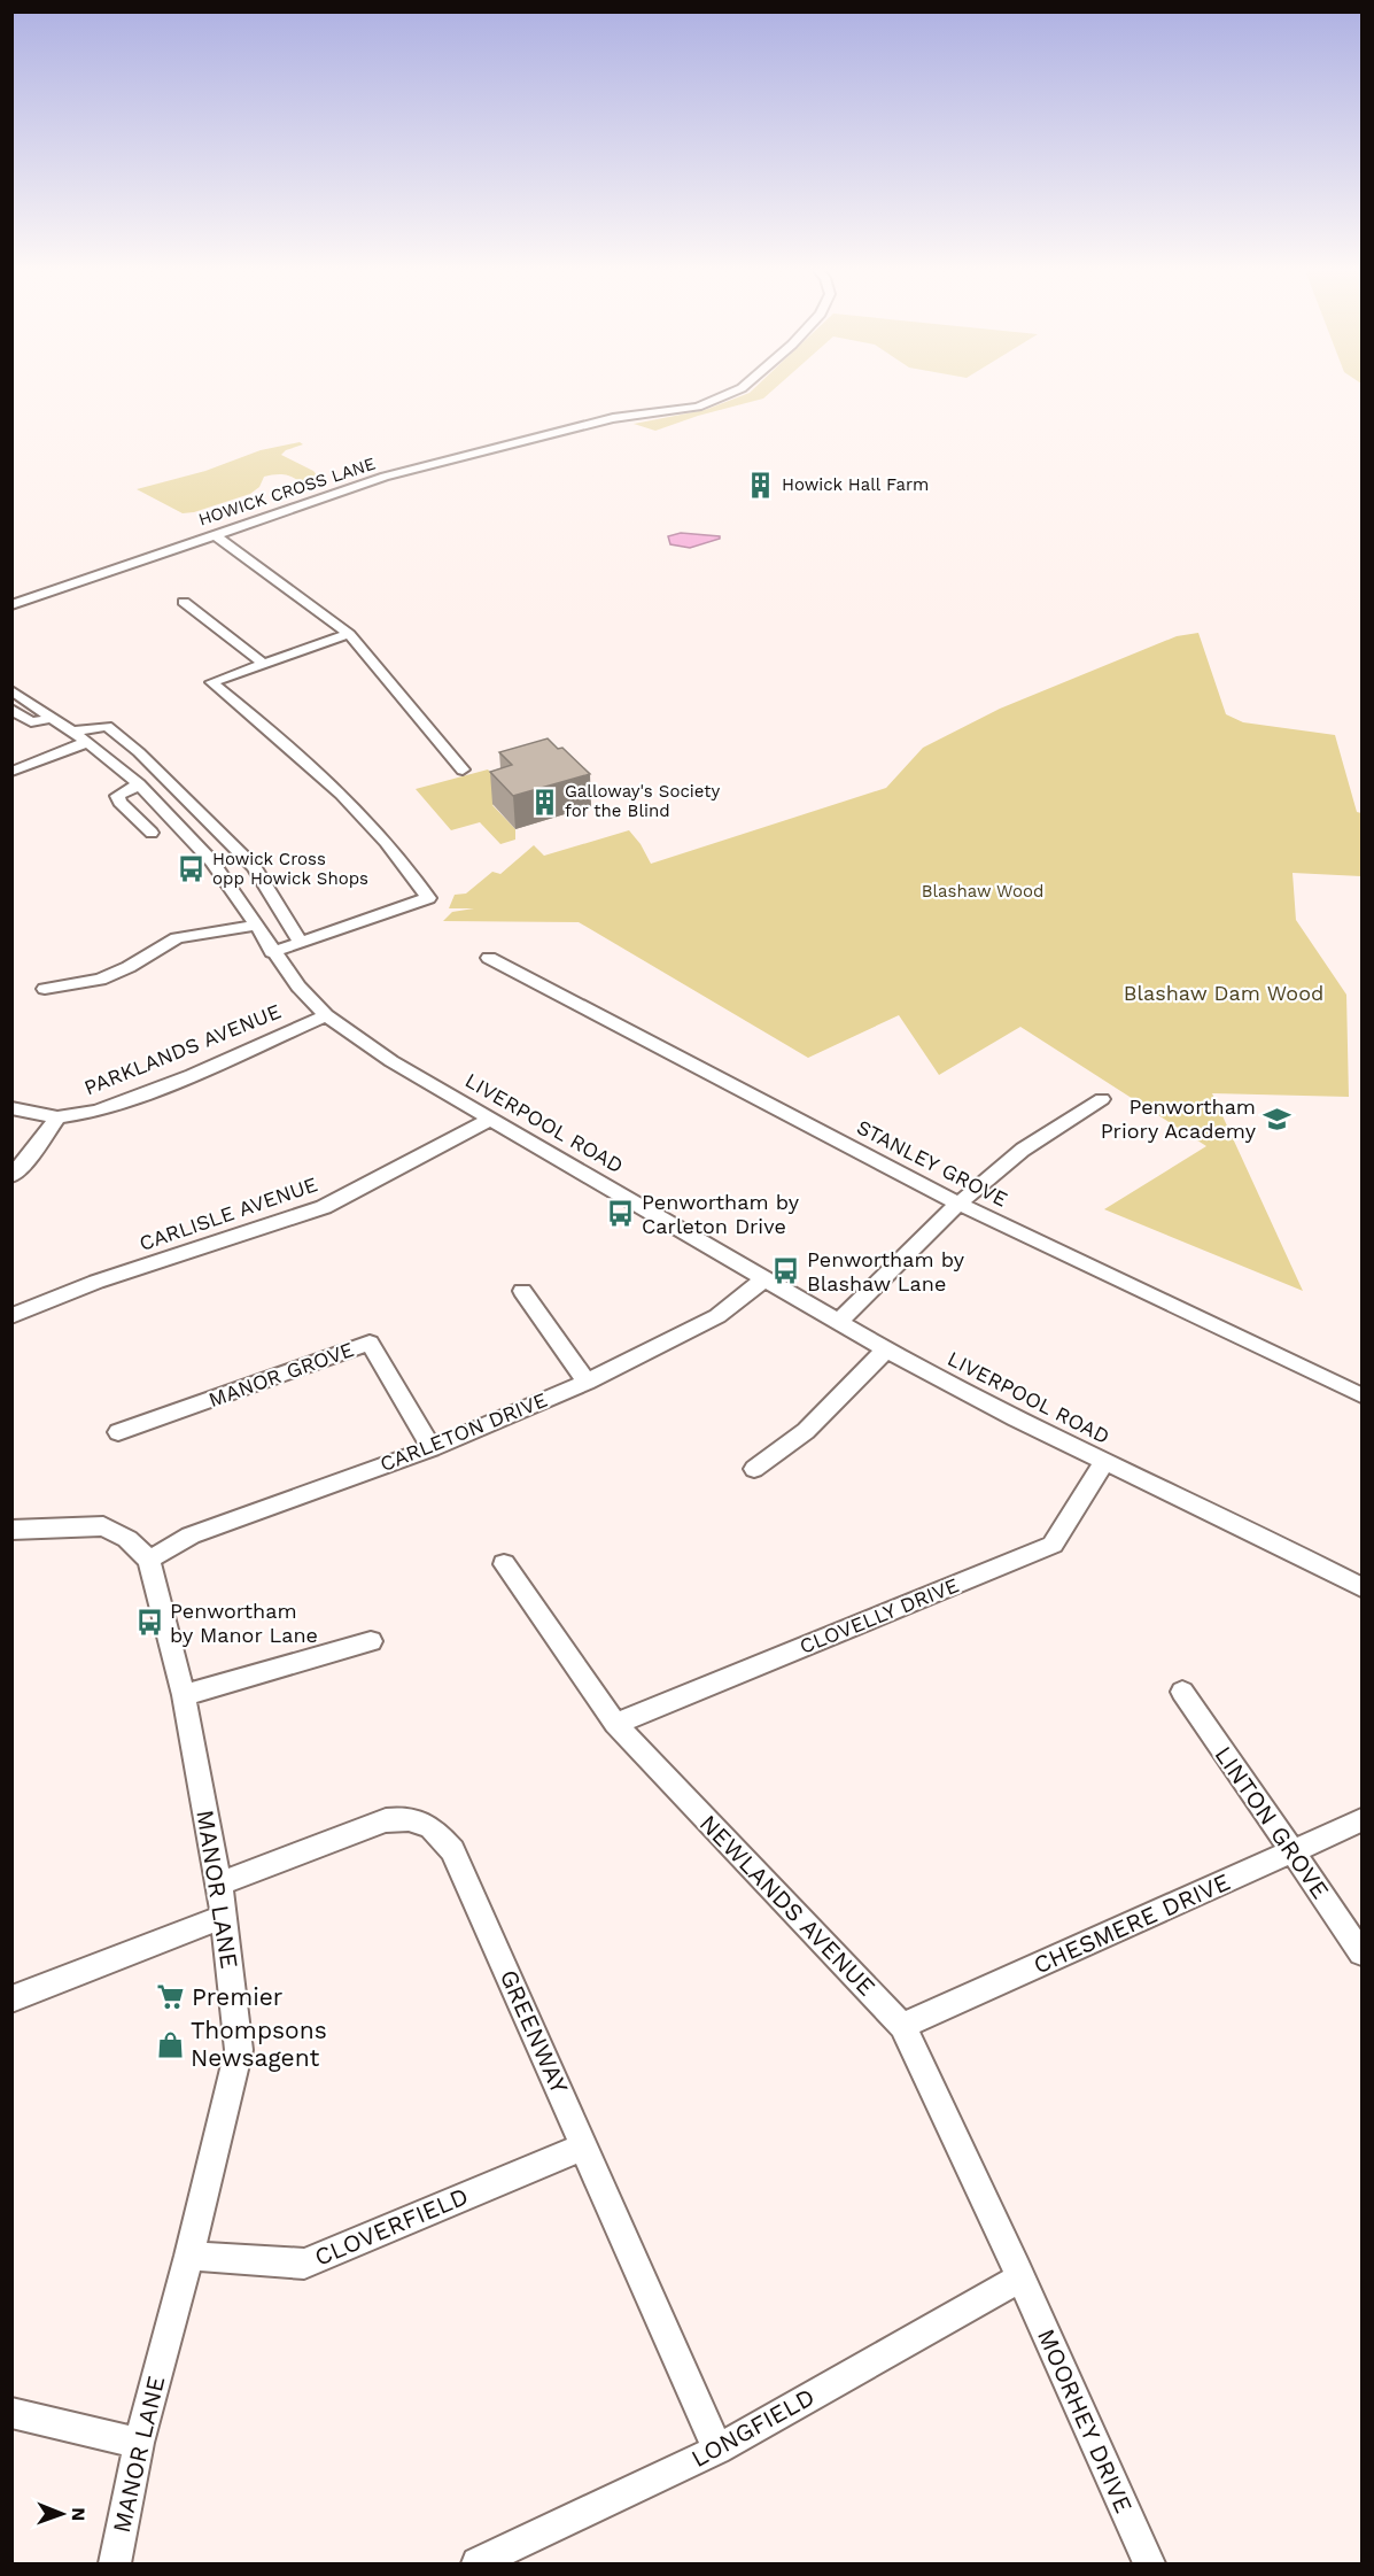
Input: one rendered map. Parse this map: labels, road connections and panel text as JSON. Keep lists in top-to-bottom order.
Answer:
{
  "streets": {
    "street": [
      "HOWICK CROSS LANE",
      "PARKLANDS AVENUE",
      "LIVERPOOL ROAD",
      "STANLEY GROVE",
      "CARLISLE AVENUE",
      "MANOR GROVE",
      "CARLETON DRIVE",
      "CLOVELLY DRIVE",
      "LINTON GROVE",
      "MANOR LANE",
      "NEWLANDS AVENUE",
      "CHESMERE DRIVE",
      "GREENWAY",
      "CLOVERFIELD",
      "MOORHEY DRIVE",
      "LONGFIELD"
    ]
  },
  "crossings": [
    ["PARKLANDS AVENUE", "LIVERPOOL ROAD"],
    ["LIVERPOOL ROAD", "CARLISLE AVENUE"],
    ["LIVERPOOL ROAD", "CARLETON DRIVE"],
    ["LIVERPOOL ROAD", "CLOVELLY DRIVE"],
    ["MANOR GROVE", "CARLETON DRIVE"],
    ["CARLETON DRIVE", "MANOR LANE"],
    ["CLOVELLY DRIVE", "NEWLANDS AVENUE"],
    ["LINTON GROVE", "CHESMERE DRIVE"],
    ["MANOR LANE", "GREENWAY"],
    ["MANOR LANE", "CLOVERFIELD"],
    ["NEWLANDS AVENUE", "CHESMERE DRIVE"],
    ["NEWLANDS AVENUE", "MOORHEY DRIVE"],
    ["NEWLANDS AVENUE", "LONGFIELD"],
    ["GREENWAY", "CLOVERFIELD"],
    ["GREENWAY", "LONGFIELD"],
    ["MOORHEY DRIVE", "LONGFIELD"]
  ],
  "parks": ["Blashaw Wood", "Blashaw Dam Wood"],
  "places": {
    "building": ["Howick Hall Farm", "Galloway's Society for the Blind"],
    "bus stop": [
      "Howick Cross opp Howick Shops",
      "Penwortham by Carleton Drive",
      "Penwortham by Blashaw Lane",
      "Penwortham by Manor Lane"
    ],
    "school or university": ["Penwortham Priory Academy"],
    "supermarket": ["Premier"],
    "shop": ["Thompsons Newsagent"]
  },
  "north": "right"
}
